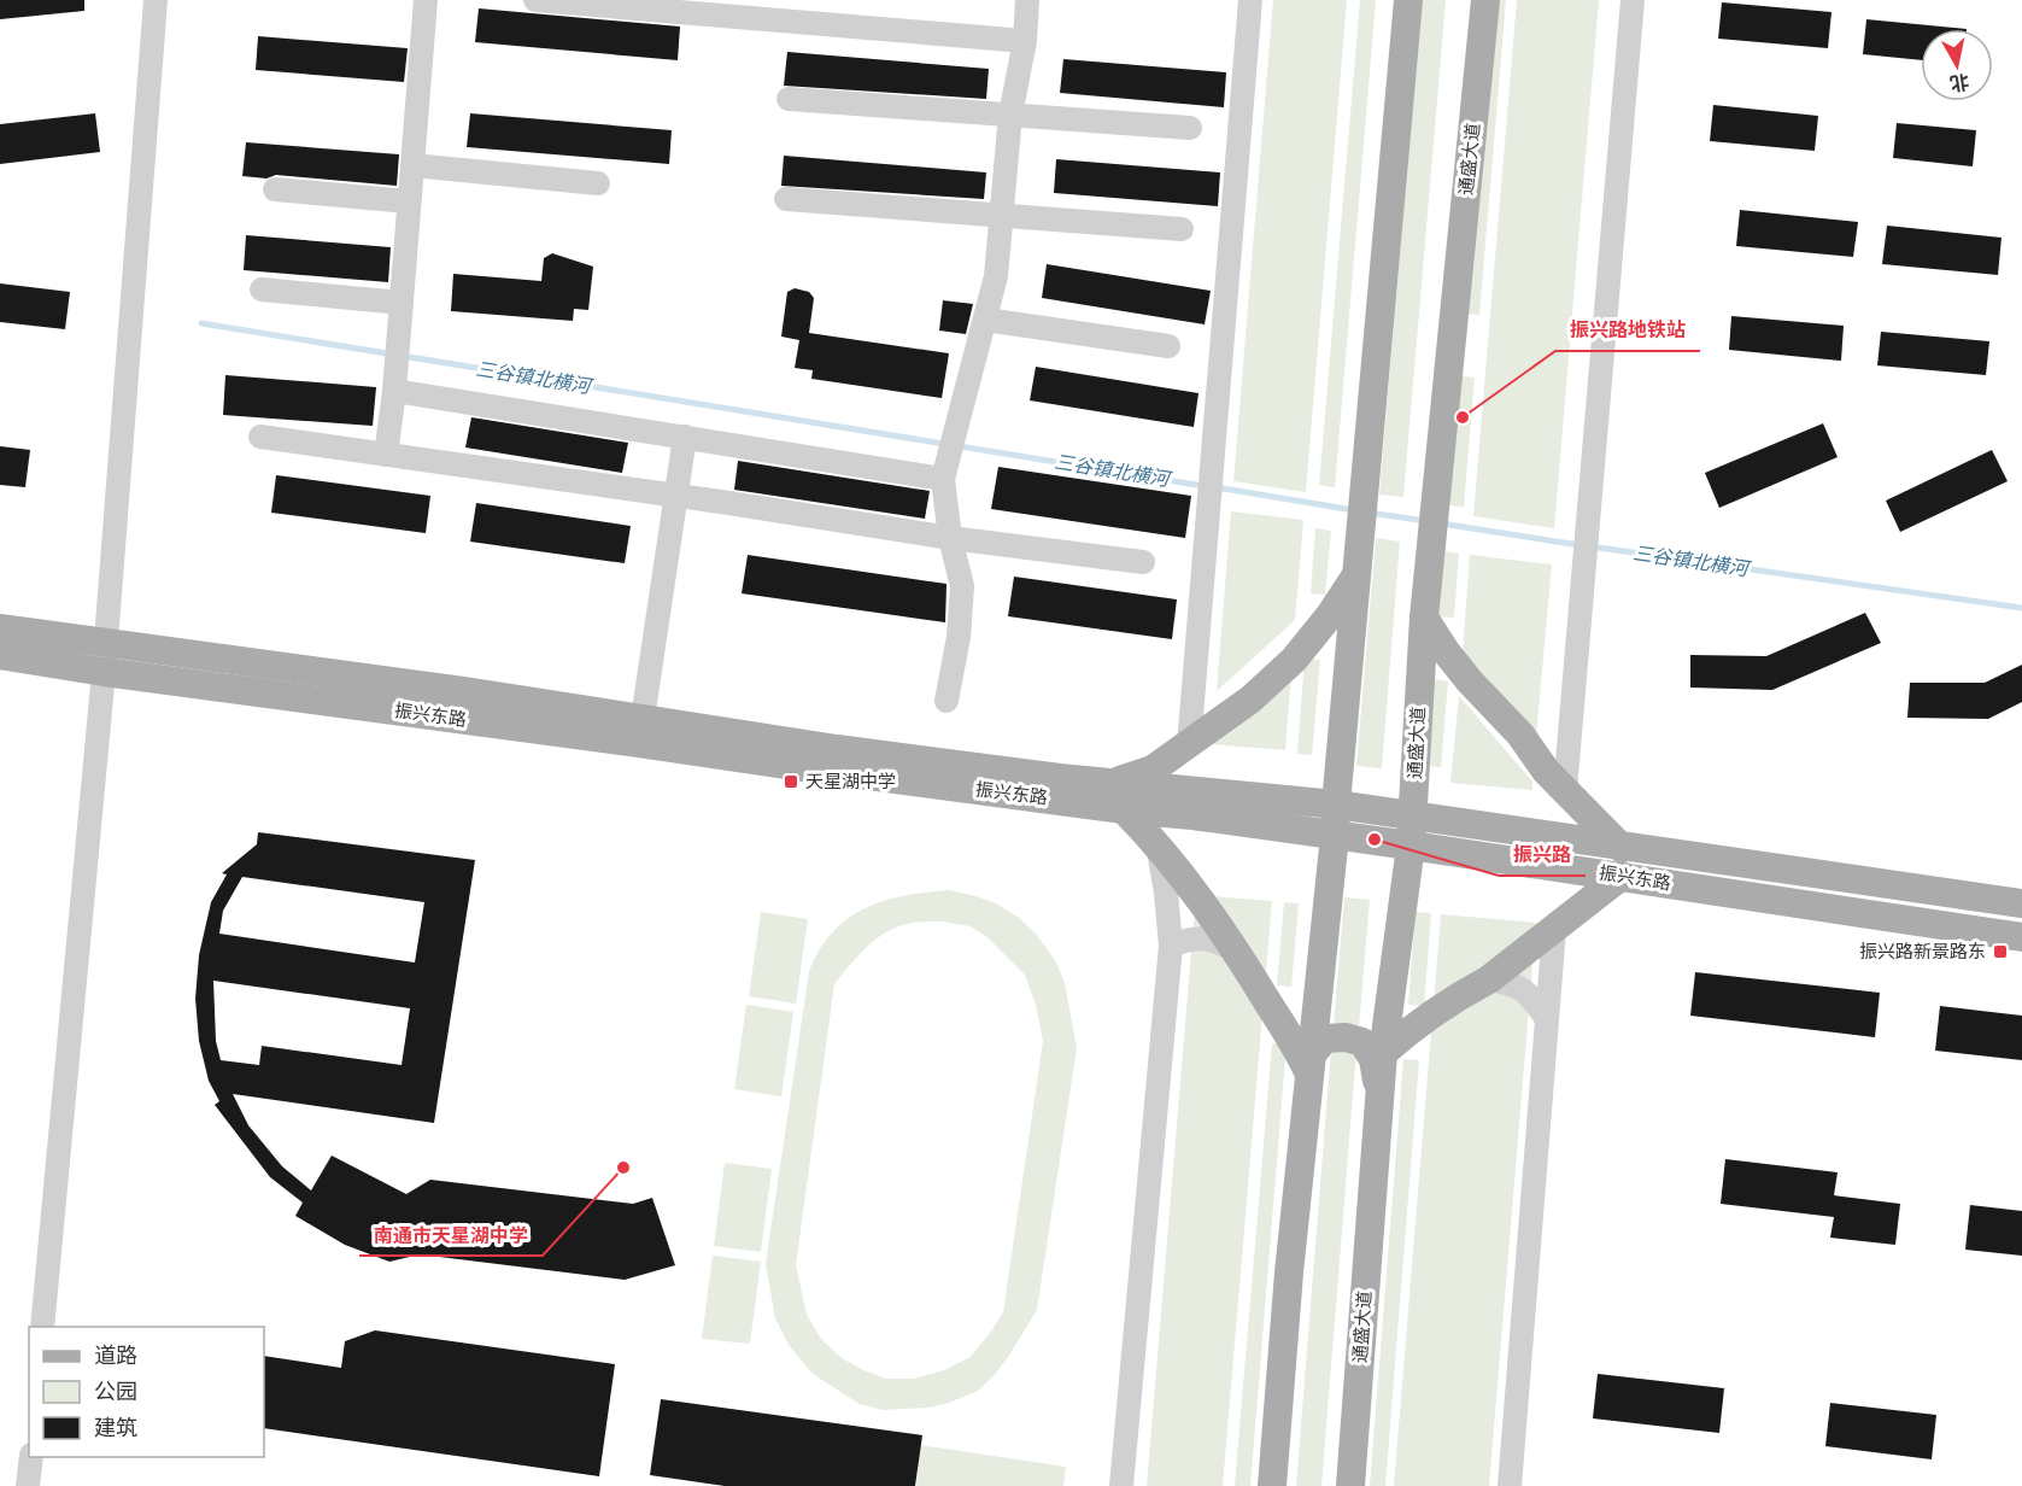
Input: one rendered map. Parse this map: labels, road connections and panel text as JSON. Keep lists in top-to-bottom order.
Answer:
{
  "streets": {
    "main road": ["通盛大道", "振兴东路"]
  },
  "crossings": [
    ["通盛大道", "振兴东路"]
  ],
  "water": ["三谷镇北横河"],
  "places": {
    "other": ["振兴路地铁站", "振兴路", "南通市天星湖中学"],
    "transit": ["天星湖中学", "振兴路新景路东"]
  },
  "legend": ["道路", "公园", "建筑"],
  "north": "bottom"
}
